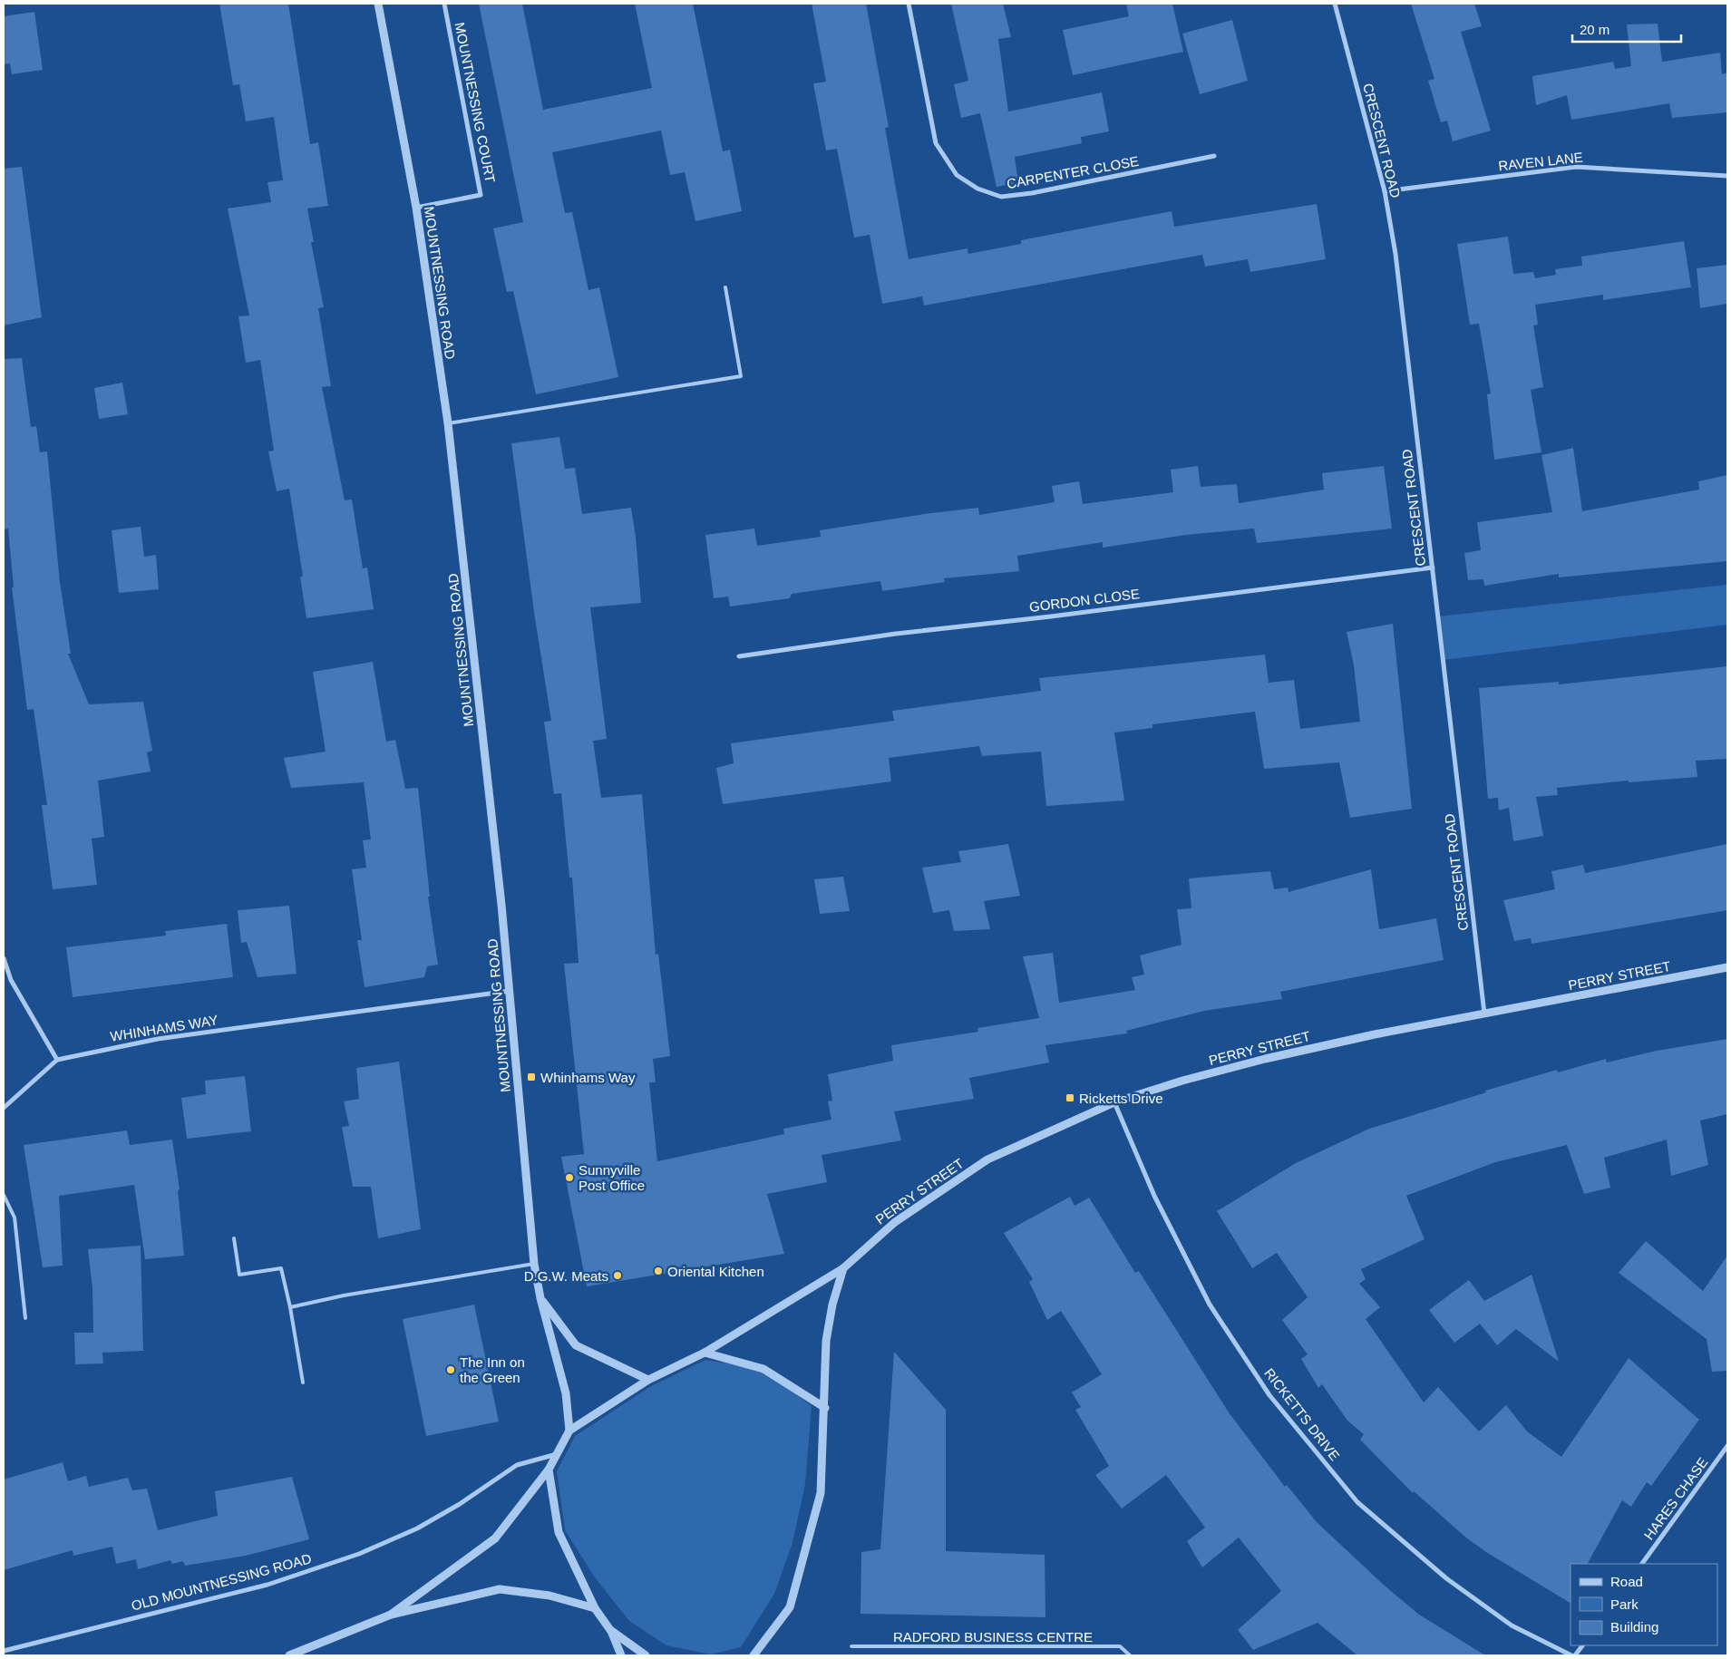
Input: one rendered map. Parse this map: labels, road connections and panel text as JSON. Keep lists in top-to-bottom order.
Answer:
{
  "streets": {
    "street": [
      "MOUNTNESSING COURT",
      "CRESCENT ROAD",
      "RAVEN LANE",
      "CARPENTER CLOSE",
      "MOUNTNESSING ROAD",
      "GORDON CLOSE",
      "PERRY STREET",
      "WHINHAMS WAY",
      "RICKETTS DRIVE",
      "HARES CHASE",
      "OLD MOUNTNESSING ROAD"
    ],
    "lane": ["RADFORD BUSINESS CENTRE"]
  },
  "crossings": [
    ["MOUNTNESSING COURT", "MOUNTNESSING ROAD"],
    ["CRESCENT ROAD", "RAVEN LANE"],
    ["CRESCENT ROAD", "GORDON CLOSE"],
    ["CRESCENT ROAD", "PERRY STREET"],
    ["MOUNTNESSING ROAD", "WHINHAMS WAY"],
    ["PERRY STREET", "RICKETTS DRIVE"]
  ],
  "places": {
    "transit": ["Whinhams Way", "Ricketts Drive"],
    "other": [
      "Sunnyville Post Office",
      "Oriental Kitchen",
      "D.G.W. Meats",
      "The Inn on the Green"
    ]
  },
  "legend": ["Road", "Park", "Building"],
  "scale_bar": "20 m"
}
